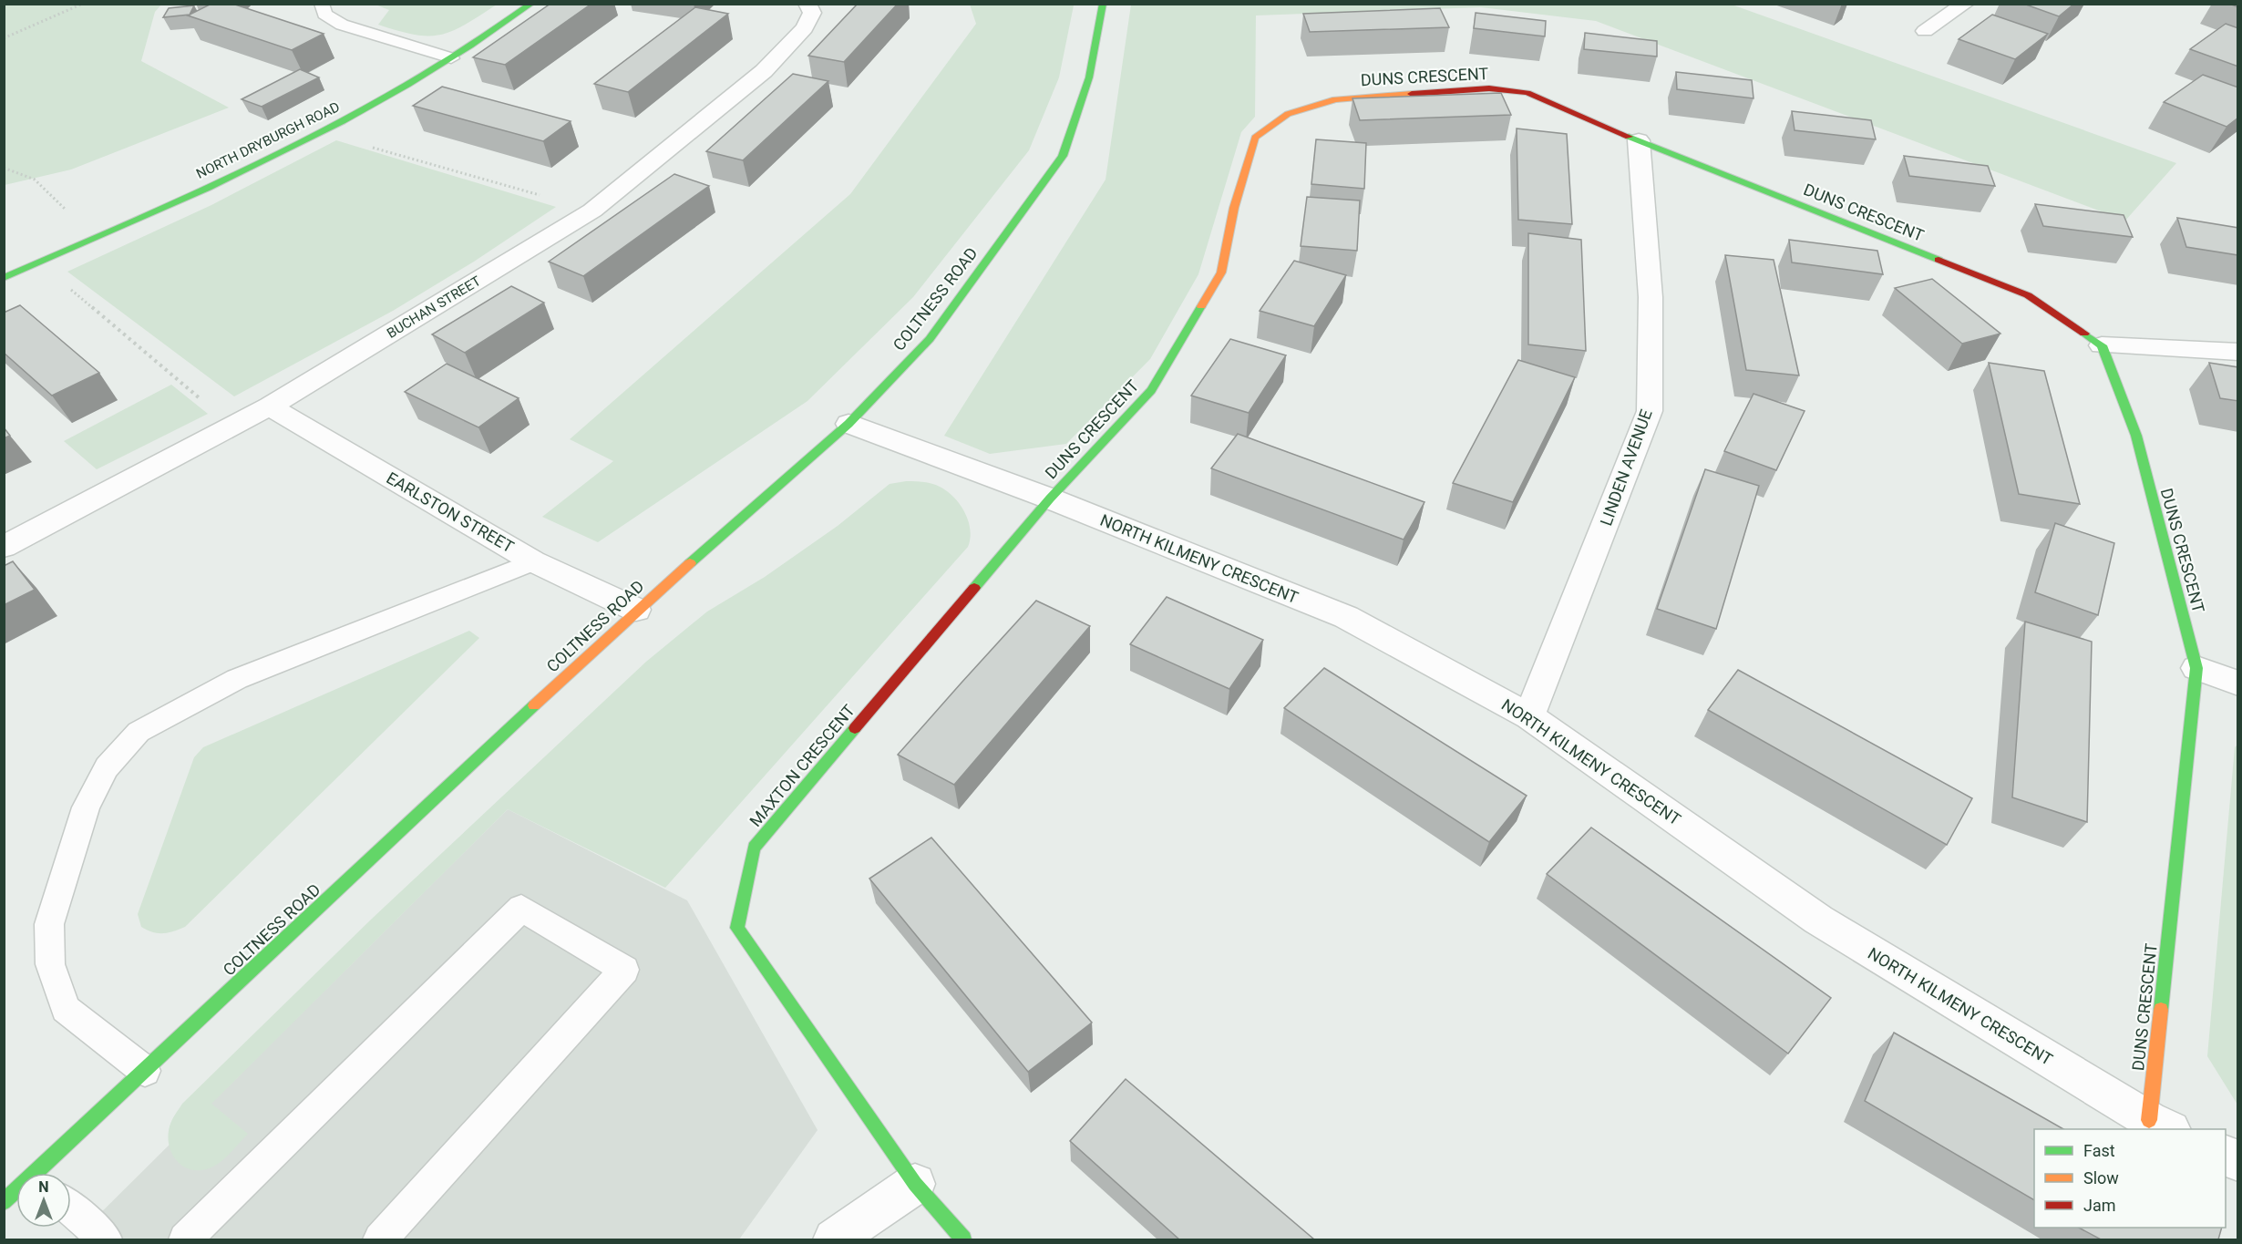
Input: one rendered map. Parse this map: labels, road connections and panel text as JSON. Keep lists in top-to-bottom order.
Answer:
{
  "streets": {
    "street": [
      "DUNS CRESCENT",
      "NORTH DRYBURGH ROAD",
      "COLTNESS ROAD",
      "BUCHAN STREET",
      "LINDEN AVENUE",
      "EARLSTON STREET",
      "NORTH KILMENY CRESCENT",
      "MAXTON CRESCENT"
    ]
  },
  "crossings": [
    ["DUNS CRESCENT", "LINDEN AVENUE"],
    ["DUNS CRESCENT", "NORTH KILMENY CRESCENT"],
    ["DUNS CRESCENT", "MAXTON CRESCENT"],
    ["COLTNESS ROAD", "EARLSTON STREET"],
    ["COLTNESS ROAD", "NORTH KILMENY CRESCENT"],
    ["BUCHAN STREET", "EARLSTON STREET"],
    ["LINDEN AVENUE", "NORTH KILMENY CRESCENT"],
    ["NORTH KILMENY CRESCENT", "MAXTON CRESCENT"]
  ],
  "legend": ["Fast", "Slow", "Jam"],
  "north": "top"
}
